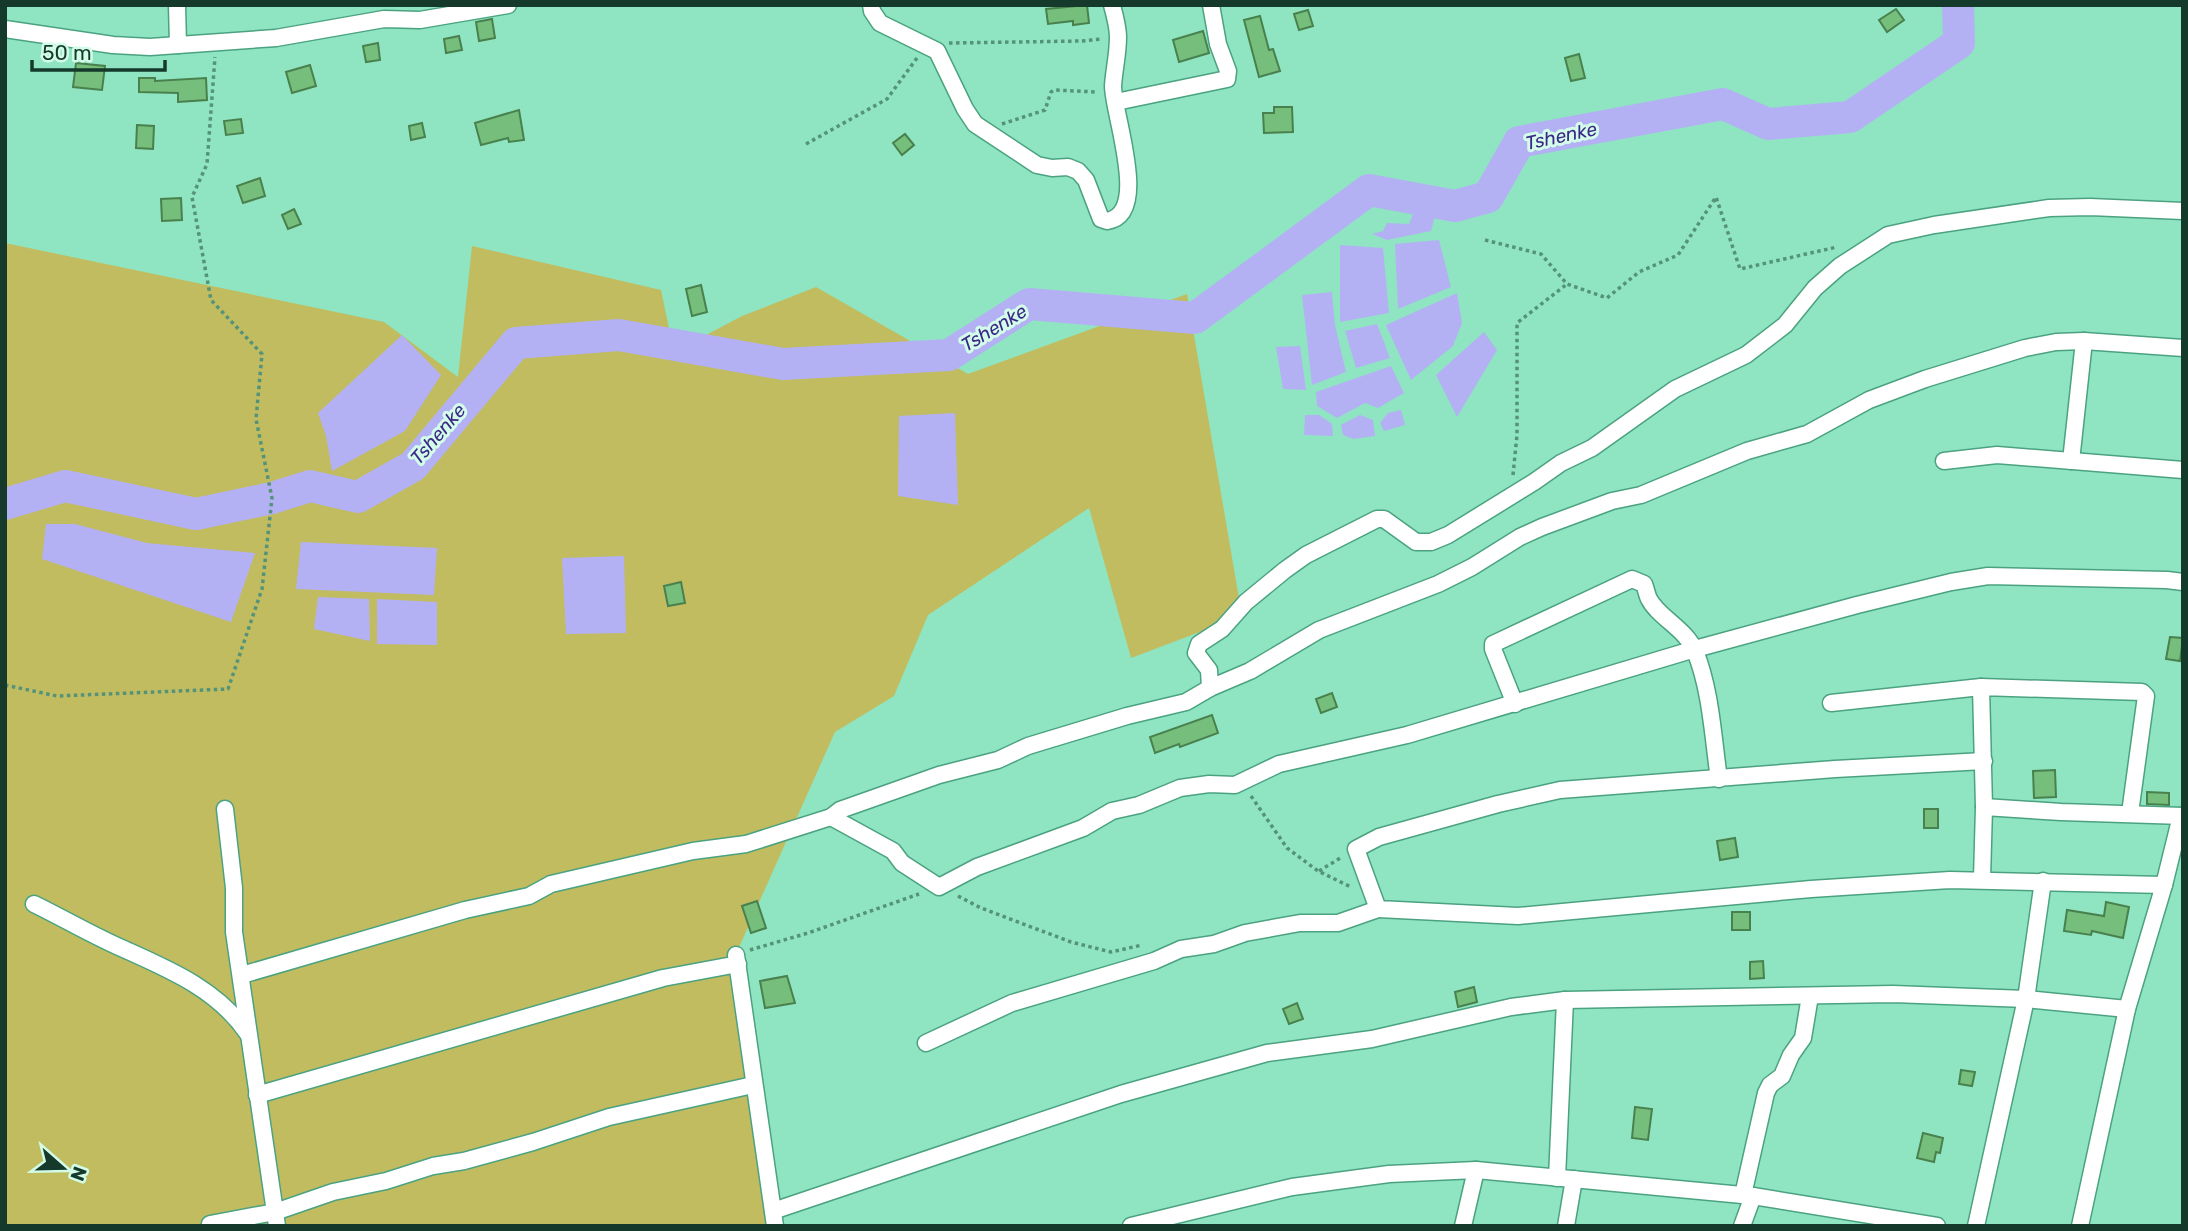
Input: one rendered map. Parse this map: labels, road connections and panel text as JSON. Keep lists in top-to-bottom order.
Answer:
{
  "water": ["Tshenke"],
  "scale_bar": "50 m",
  "north": "right"
}
